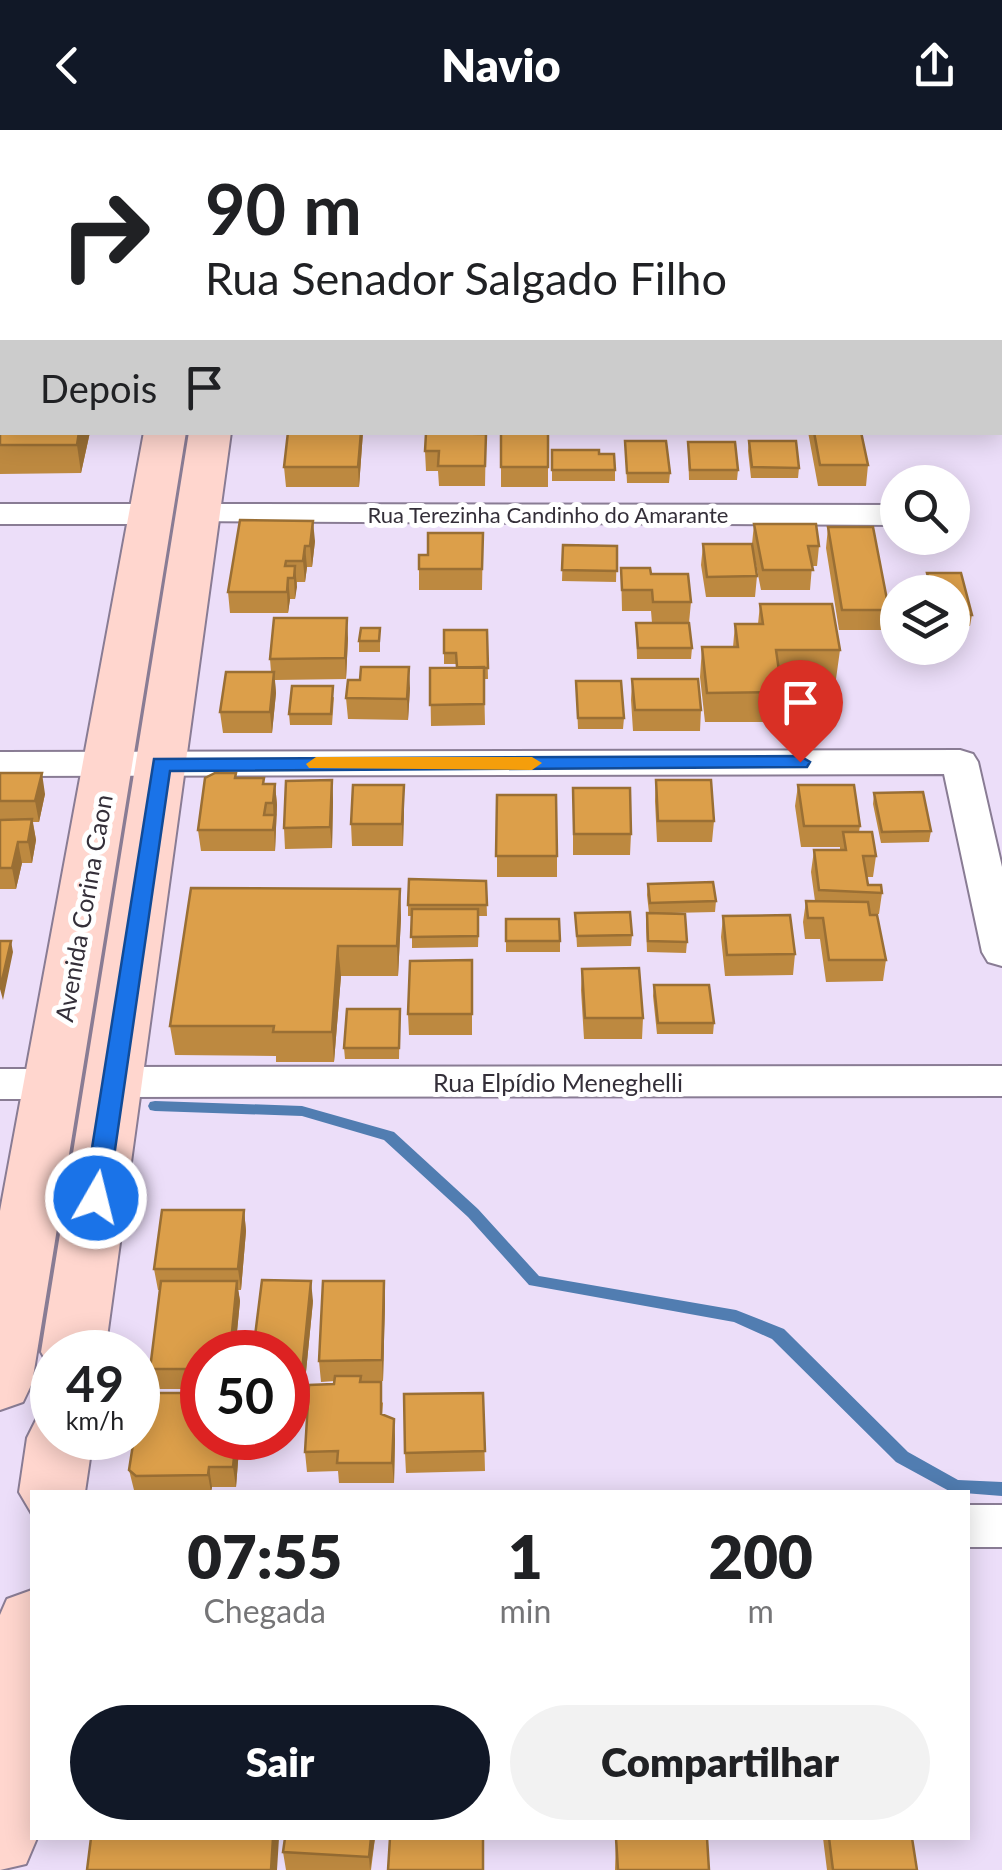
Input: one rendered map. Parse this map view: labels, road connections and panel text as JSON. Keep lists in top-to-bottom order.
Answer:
{
  "streets": {
    "main road": ["Avenida Corina Caon"],
    "street": ["Rua Terezinha Candinho do Amarante", "Rua Elpídio Meneghelli"]
  },
  "crossings": [
    ["Rua Terezinha Candinho do Amarante", "Avenida Corina Caon"],
    ["Avenida Corina Caon", "Rua Elpídio Meneghelli"]
  ],
  "page": {
    "header": "Navio",
    "turn": ["90 m", "Rua Senador Salgado Filho"],
    "then": "Depois",
    "speed": "49 km/h",
    "limit": "50",
    "eta": [
      "07:55",
      "Chegada",
      "1",
      "min",
      "200",
      "m"
    ],
    "buttons": ["Sair", "Compartilhar"]
  }
}
